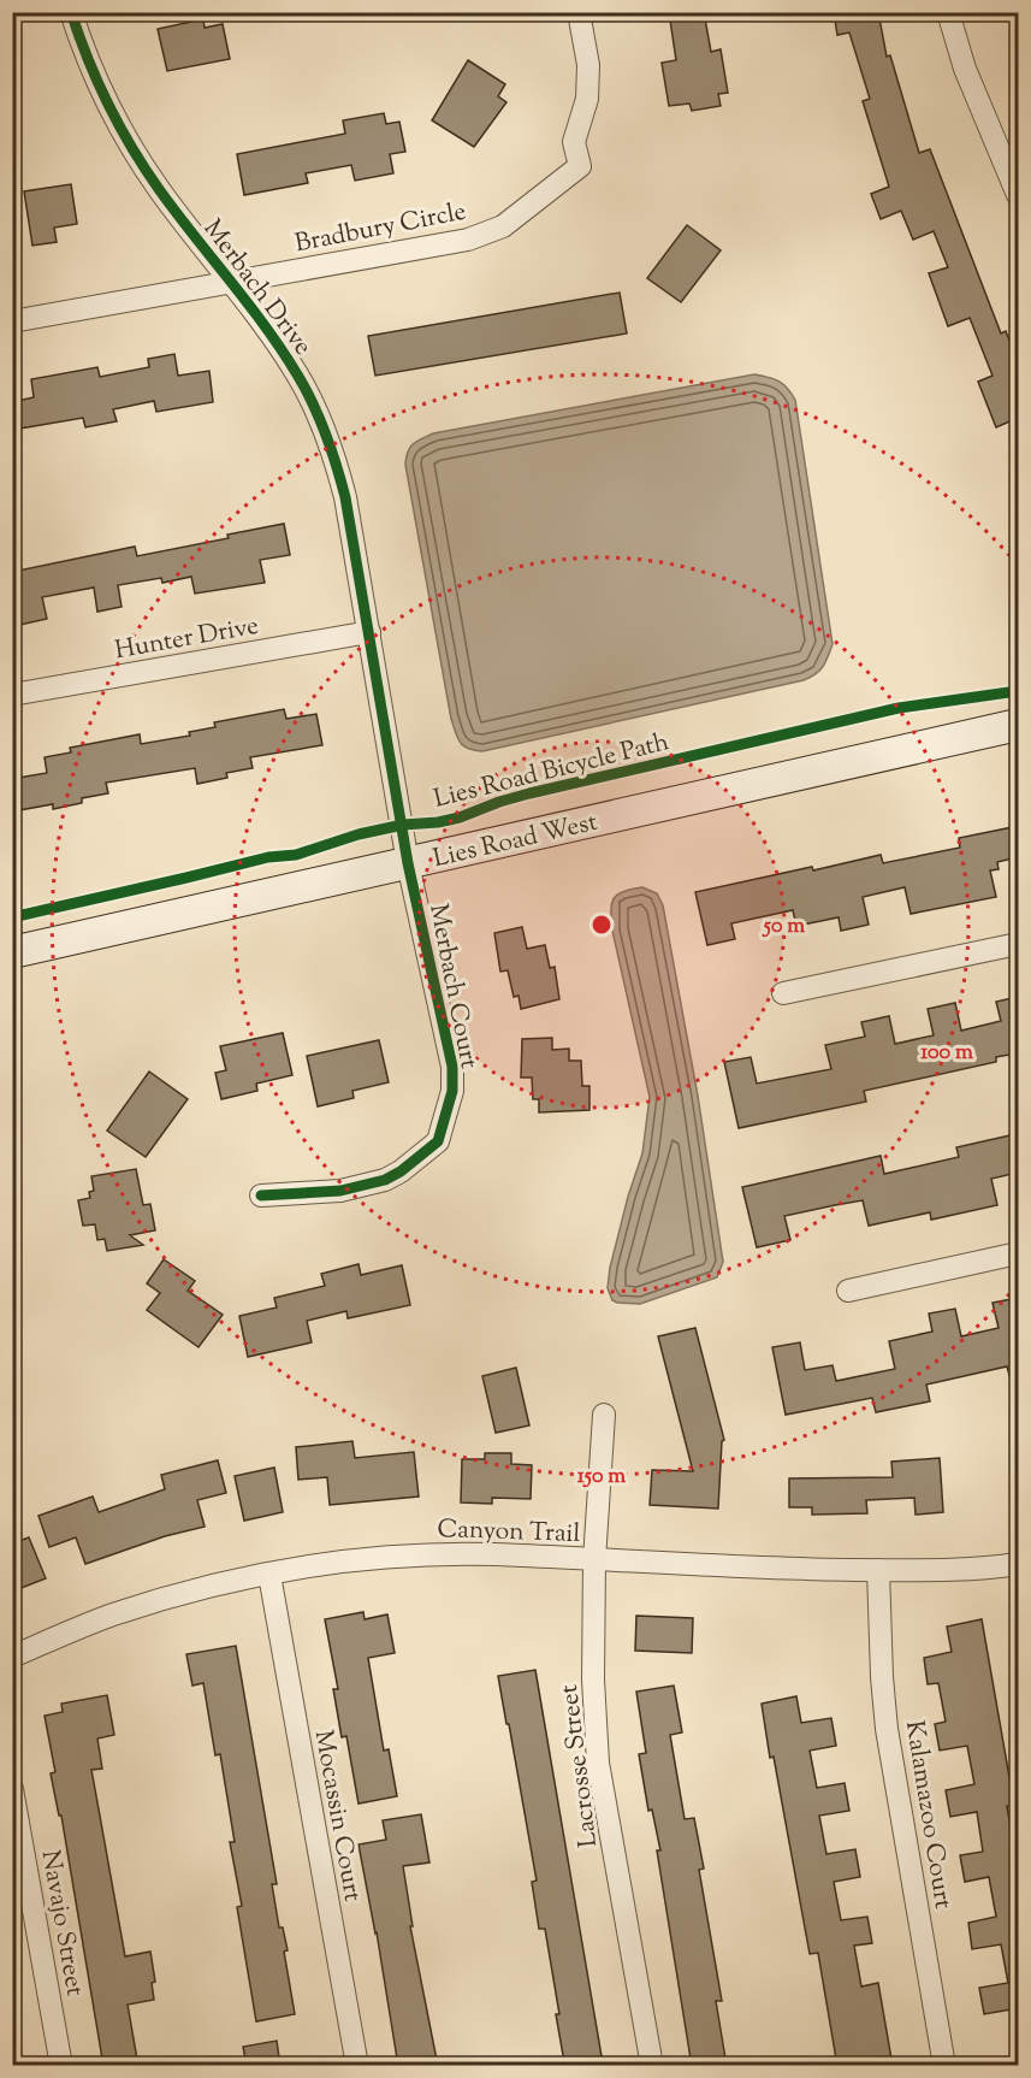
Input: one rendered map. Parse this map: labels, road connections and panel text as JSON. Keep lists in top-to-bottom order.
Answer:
{
  "streets": {
    "street": [
      "Bradbury Circle",
      "Merbach Drive",
      "Hunter Drive",
      "Lies Road West",
      "Merbach Court",
      "Canyon Trail",
      "Lacrosse Street",
      "Kalamazoo Court",
      "Mocassin Court",
      "Navajo Street"
    ],
    "cycle path": ["Lies Road Bicycle Path"]
  },
  "crossings": [
    ["Bradbury Circle", "Merbach Drive"],
    ["Merbach Drive", "Hunter Drive"],
    ["Merbach Drive", "Lies Road West"],
    ["Merbach Drive", "Merbach Court"],
    ["Lies Road West", "Merbach Court"],
    ["Canyon Trail", "Lacrosse Street"],
    ["Canyon Trail", "Kalamazoo Court"],
    ["Canyon Trail", "Mocassin Court"]
  ],
  "rings": ["50 m", "100 m", "150 m"]
}
